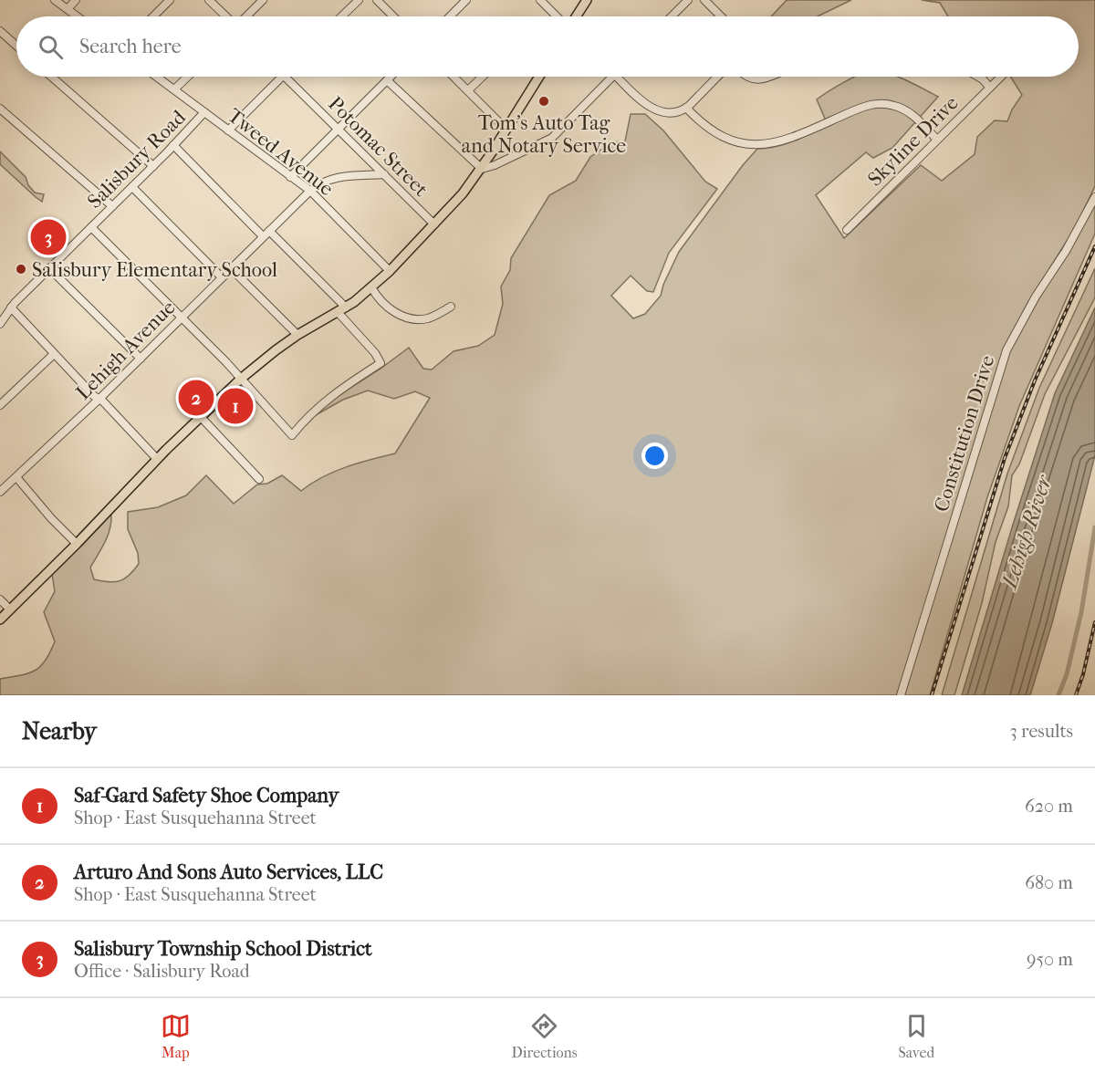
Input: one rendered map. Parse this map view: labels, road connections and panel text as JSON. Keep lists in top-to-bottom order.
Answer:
{
  "streets": {
    "street": [
      "Skyline Drive",
      "Potomac Street",
      "Tweed Avenue",
      "Salisbury Road",
      "Lehigh Avenue",
      "Constitution Drive"
    ]
  },
  "crossings": [
    ["Potomac Street", "Lehigh Avenue"],
    ["Tweed Avenue", "Salisbury Road"],
    ["Tweed Avenue", "Lehigh Avenue"]
  ],
  "water": ["Lehigh River"],
  "places": ["Tom's Auto Tag and Notary Service", "Salisbury Elementary School"],
  "page": {
    "search": "Search here",
    "pins": ["3", "2", "1"],
    "heading": ["Nearby", "3 results"],
    "list": [
      {
        "mark": "1",
        "name": "Saf-Gard Safety Shoe Company",
        "note": "Shop · East Susquehanna Street",
        "value": "620 m"
      },
      {
        "mark": "2",
        "name": "Arturo And Sons Auto Services, LLC",
        "note": "Shop · East Susquehanna Street",
        "value": "680 m"
      },
      {
        "mark": "3",
        "name": "Salisbury Township School District",
        "note": "Office · Salisbury Road",
        "value": "950 m"
      }
    ],
    "nav": ["Map", "Directions", "Saved"]
  }
}
